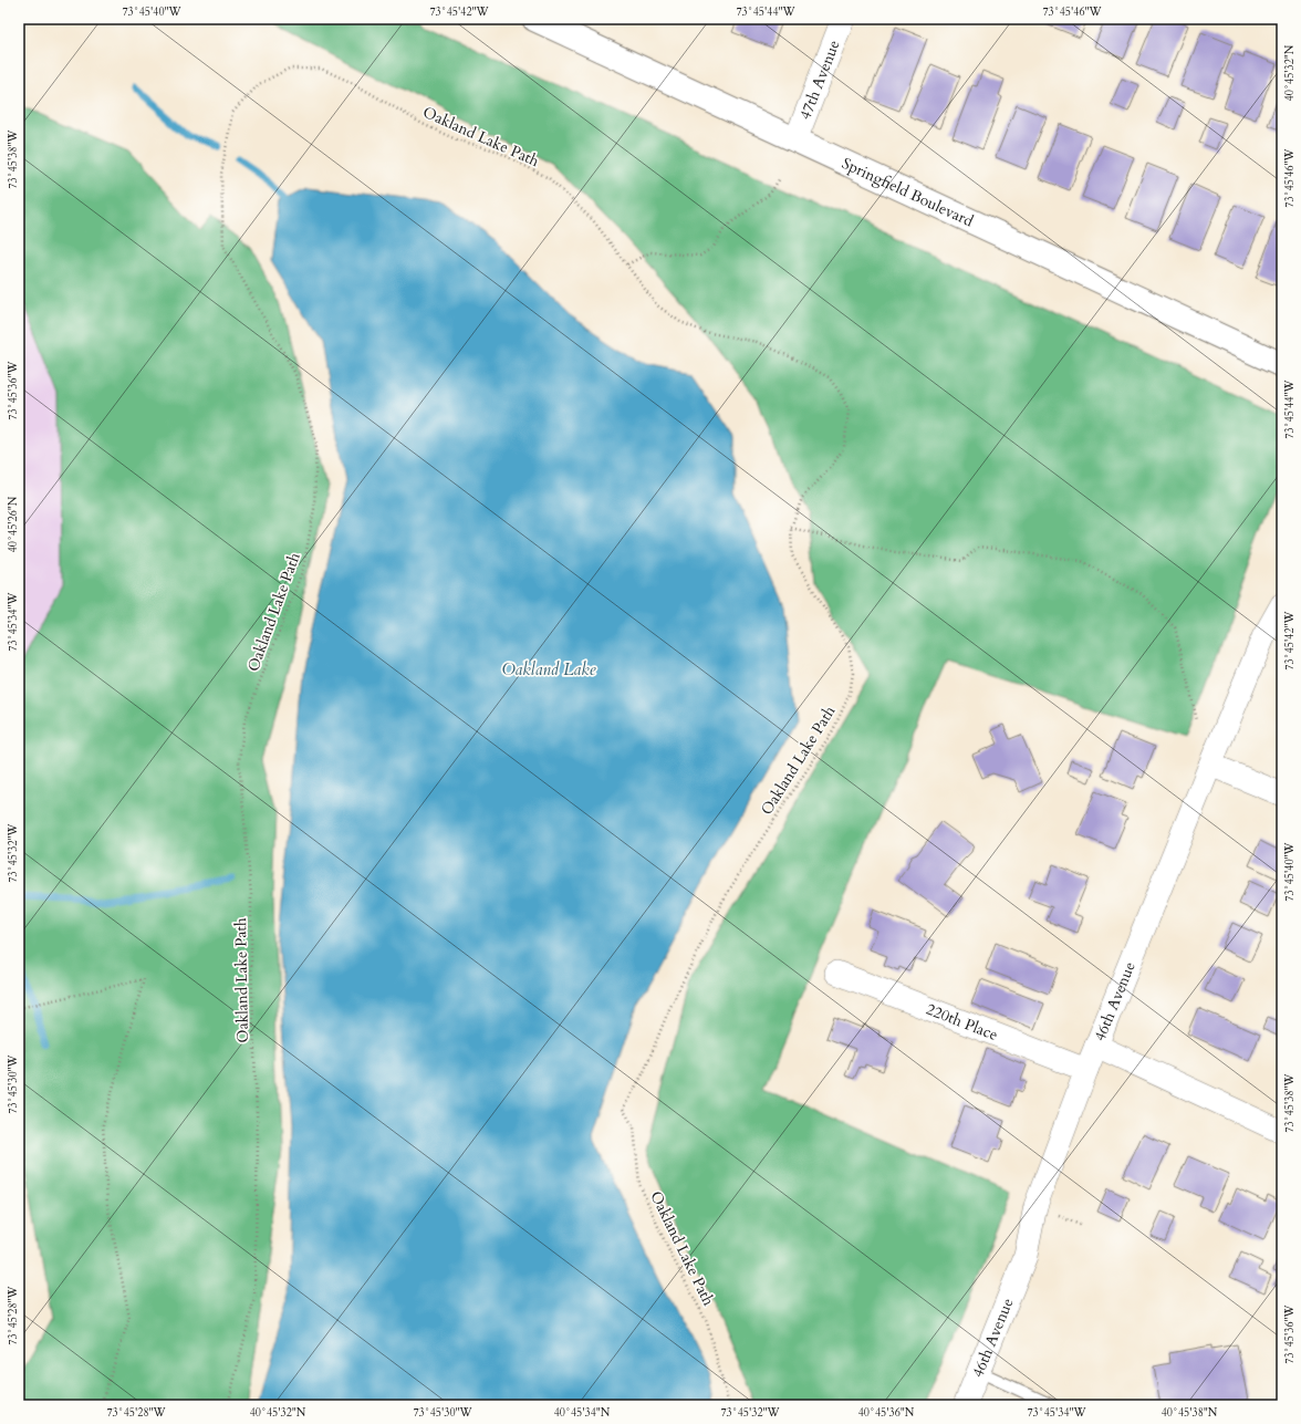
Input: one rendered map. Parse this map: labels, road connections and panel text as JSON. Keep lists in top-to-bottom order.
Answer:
{
  "streets": {
    "main road": ["Springfield Boulevard"],
    "street": ["47th Avenue", "46th Avenue", "220th Place"],
    "path": ["Oakland Lake Path"]
  },
  "crossings": [
    ["47th Avenue", "Springfield Boulevard"],
    ["46th Avenue", "220th Place"]
  ],
  "water": ["Oakland Lake"],
  "coordinates": [
    "73°45'40\"W",
    "73°45'42\"W",
    "73°45'44\"W",
    "73°45'46\"W",
    "40°45'32\"N",
    "73°45'38\"W",
    "73°45'36\"W",
    "40°45'26\"N",
    "73°45'34\"W",
    "73°45'32\"W",
    "73°45'30\"W",
    "73°45'28\"W",
    "40°45'34\"N",
    "40°45'36\"N",
    "40°45'38\"N"
  ]
}
